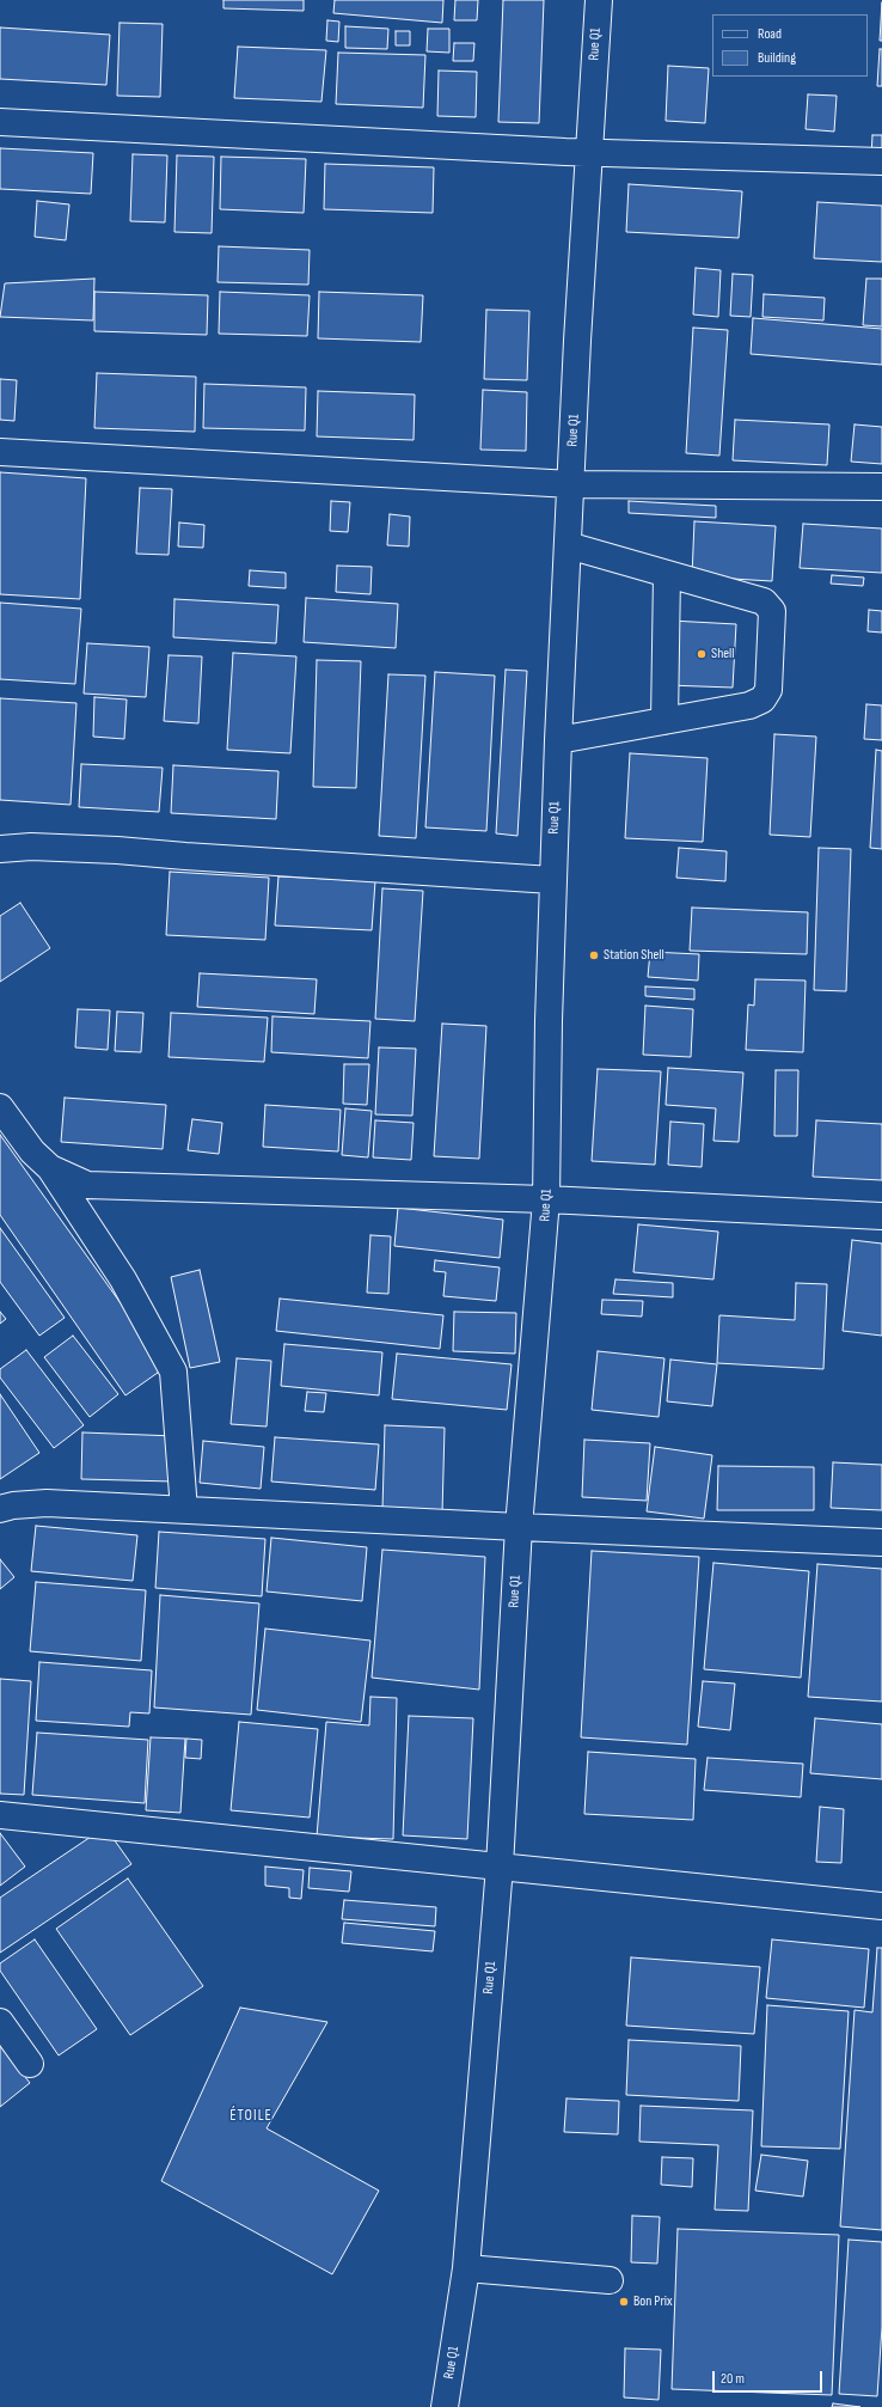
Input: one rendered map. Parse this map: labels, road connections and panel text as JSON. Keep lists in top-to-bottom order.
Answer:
{
  "streets": {
    "street": ["Rue Q1"]
  },
  "districts": ["ÉTOILE"],
  "places": ["Shell", "Station Shell", "Bon Prix"],
  "legend": ["Road", "Building"],
  "scale_bar": "20 m"
}
